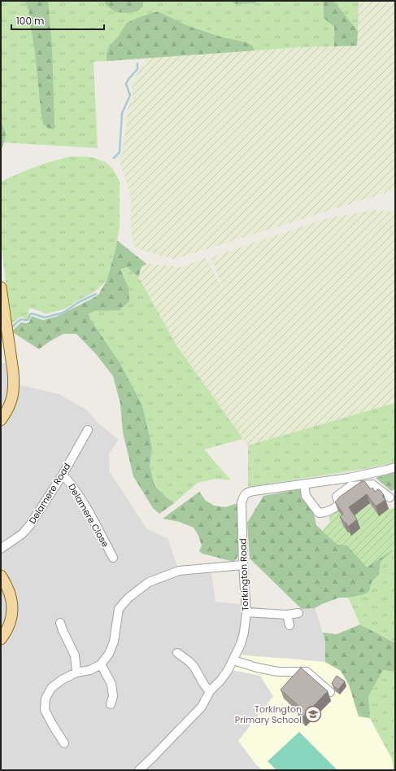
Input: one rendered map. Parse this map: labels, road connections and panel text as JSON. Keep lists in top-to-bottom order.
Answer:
{
  "streets": {
    "street": ["Delamere Road", "Delamere Close", "Torkington Road"]
  },
  "crossings": [
    ["Delamere Road", "Delamere Close"]
  ],
  "places": {
    "school or university": ["Torkington Primary School"]
  },
  "scale_bar": "100 m"
}
